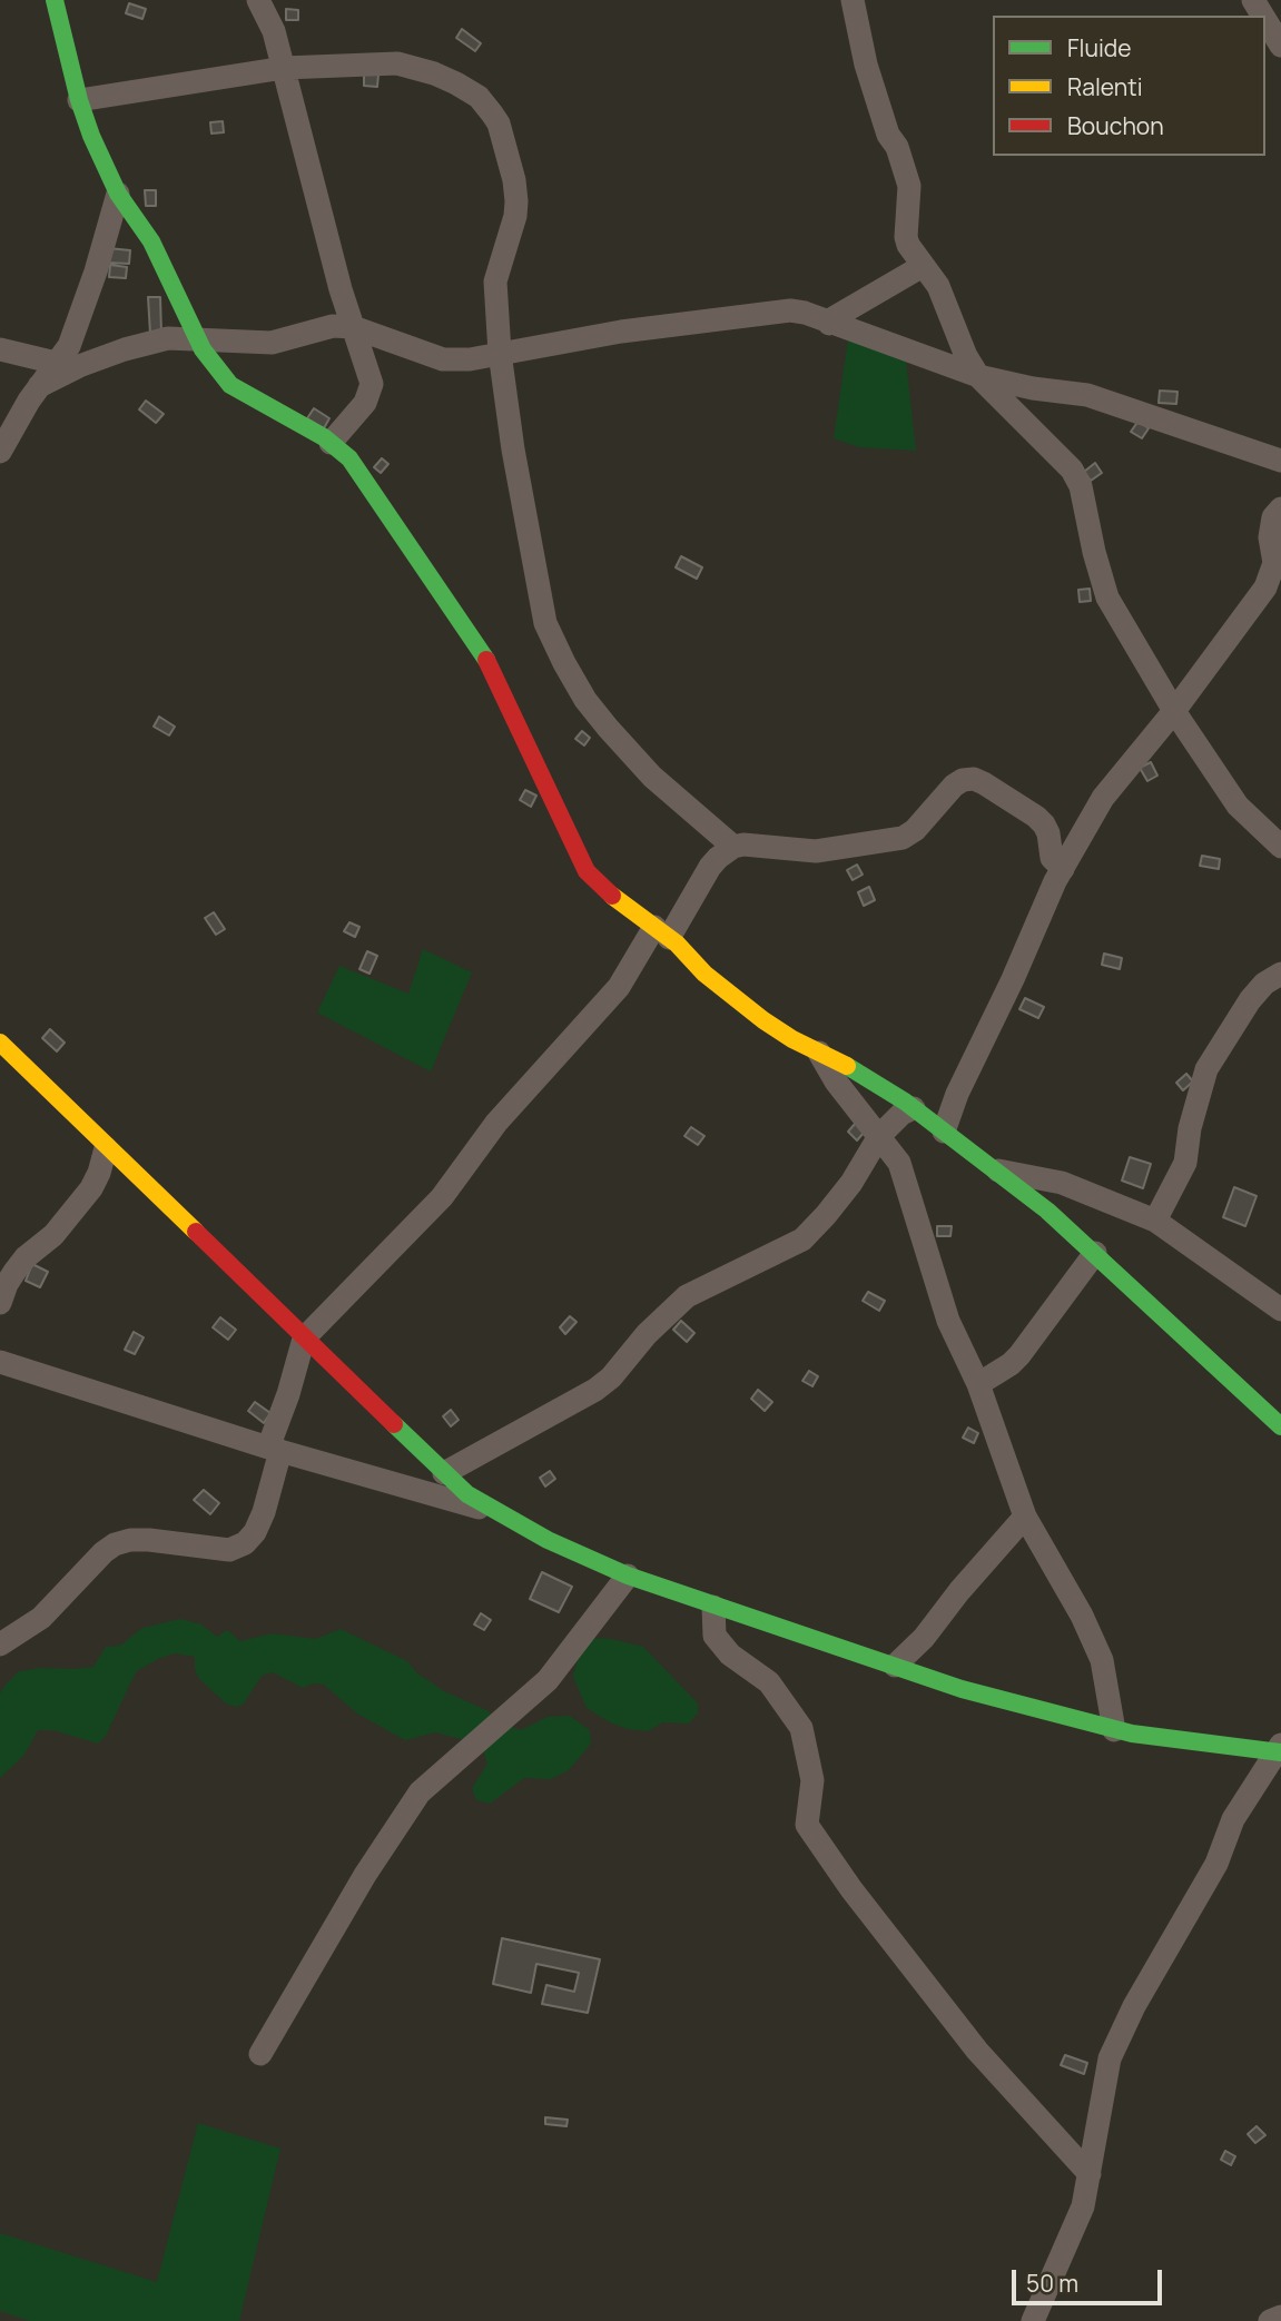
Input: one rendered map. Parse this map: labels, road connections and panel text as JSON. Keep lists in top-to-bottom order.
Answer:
{
  "legend": ["Fluide", "Ralenti", "Bouchon"],
  "scale_bar": "50 m"
}
